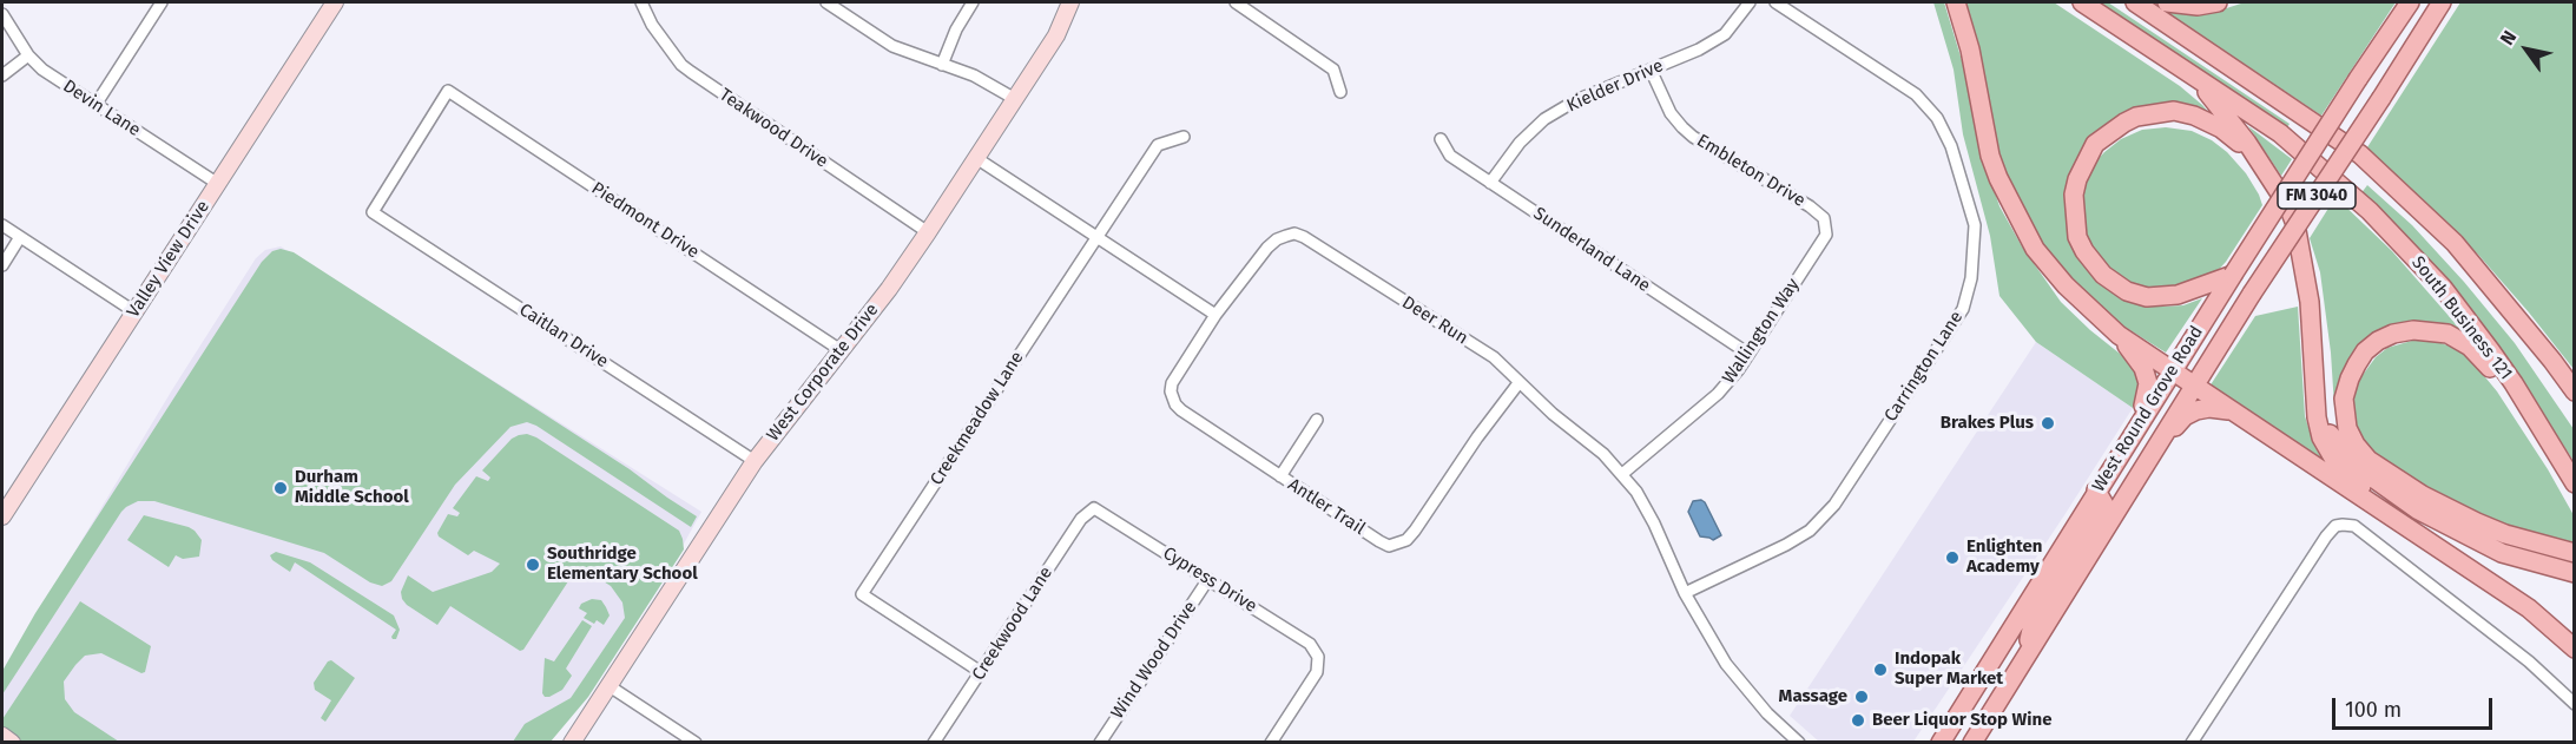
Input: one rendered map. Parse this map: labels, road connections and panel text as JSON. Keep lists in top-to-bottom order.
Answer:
{
  "streets": {
    "main road": ["FM 3040", "South Business 121", "West Round Grove Road"],
    "street": [
      "Kielder Drive",
      "Devin Lane",
      "Teakwood Drive",
      "Embleton Drive",
      "Piedmont Drive",
      "Sunderland Lane",
      "Valley View Drive",
      "Deer Run",
      "Wallington Way",
      "Caitlan Drive",
      "Carrington Lane",
      "West Corporate Drive",
      "Creekmeadow Lane",
      "Antler Trail",
      "Cypress Drive",
      "Creekwood Lane",
      "Wind Wood Drive"
    ]
  },
  "crossings": [
    ["Kielder Drive", "Embleton Drive"],
    ["Kielder Drive", "Sunderland Lane"],
    ["Devin Lane", "Valley View Drive"],
    ["Teakwood Drive", "West Corporate Drive"],
    ["Embleton Drive", "Wallington Way"],
    ["Piedmont Drive", "Caitlan Drive"],
    ["Piedmont Drive", "West Corporate Drive"],
    ["Sunderland Lane", "Wallington Way"],
    ["Deer Run", "Wallington Way"],
    ["Deer Run", "Carrington Lane"],
    ["Deer Run", "Antler Trail"],
    ["Caitlan Drive", "West Corporate Drive"],
    ["Creekmeadow Lane", "Creekwood Lane"],
    ["Cypress Drive", "Creekwood Lane"],
    ["Cypress Drive", "Wind Wood Drive"]
  ],
  "places": [
    "Brakes Plus",
    "Durham Middle School",
    "Enlighten Academy",
    "Southridge Elementary School",
    "Indopak Super Market",
    "Massage",
    "Beer Liquor Stop Wine"
  ],
  "scale_bar": "100 m",
  "north": "top left"
}
